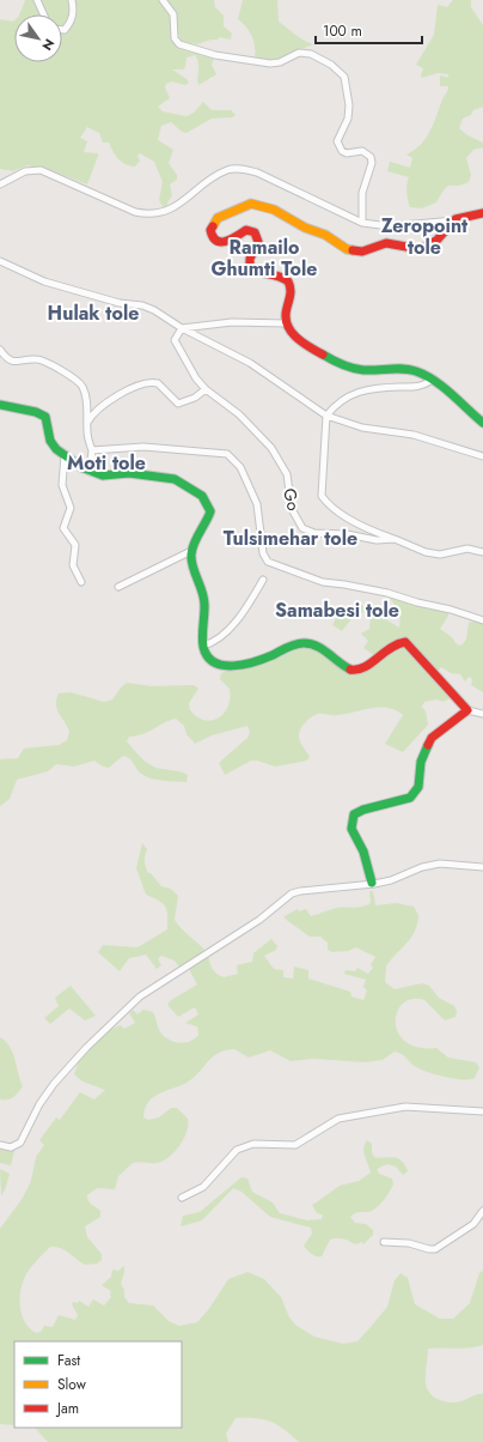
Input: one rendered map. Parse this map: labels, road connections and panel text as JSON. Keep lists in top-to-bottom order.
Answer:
{
  "streets": {
    "street": ["Go"]
  },
  "districts": [
    "Zeropoint tole",
    "Ramailo Ghumti Tole",
    "Hulak tole",
    "Moti tole",
    "Tulsimehar tole",
    "Samabesi tole"
  ],
  "legend": ["Fast", "Slow", "Jam"],
  "scale_bar": "100 m",
  "north": "bottom right"
}
